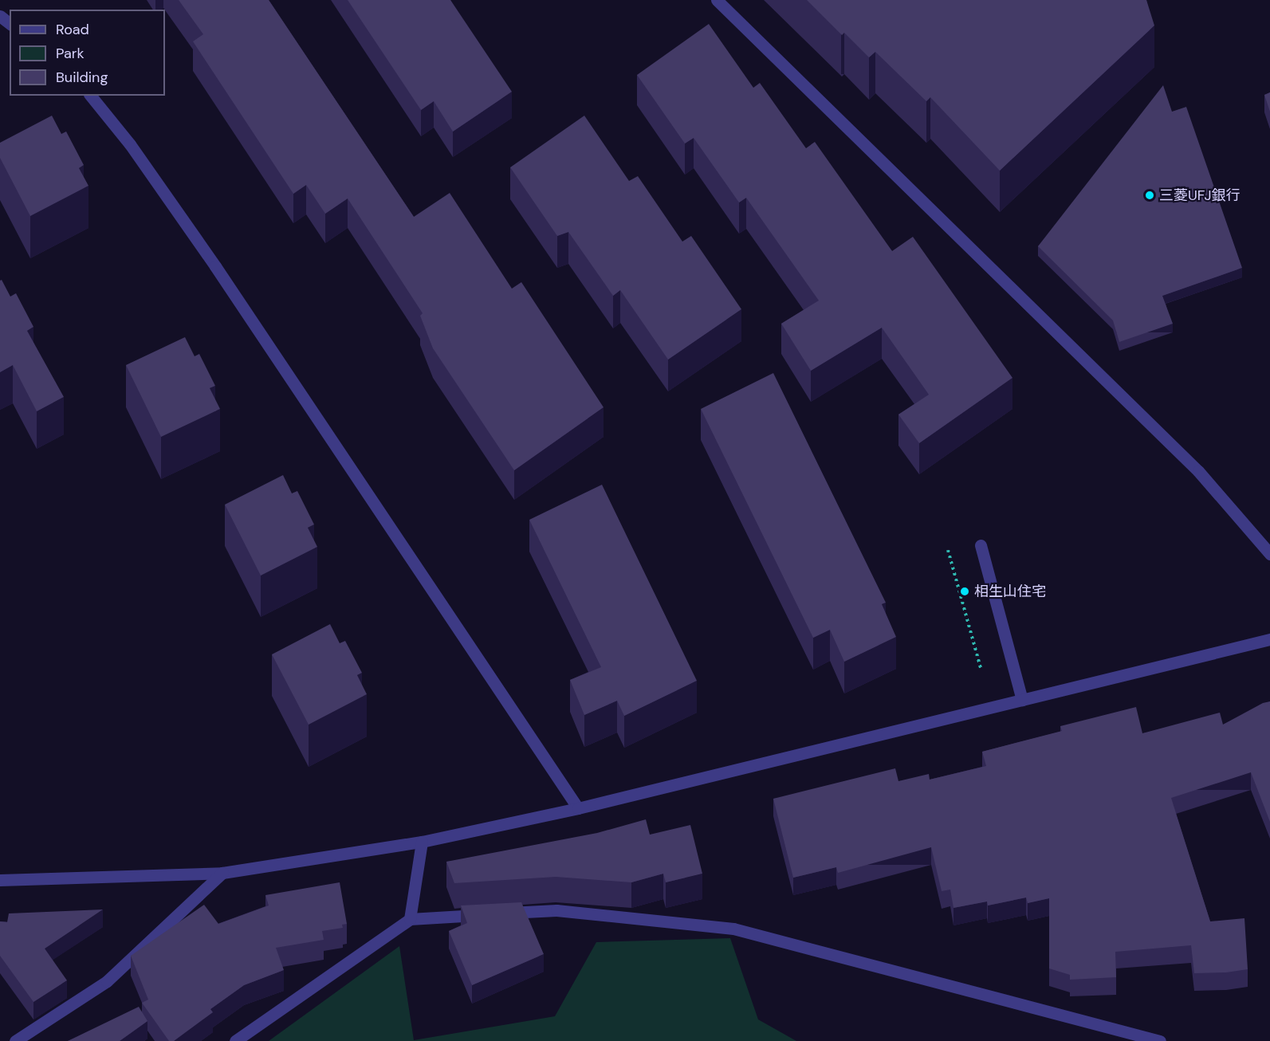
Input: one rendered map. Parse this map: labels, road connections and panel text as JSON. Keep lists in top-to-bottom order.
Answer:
{
  "places": ["三菱UFJ銀行", "相生山住宅"],
  "legend": ["Road", "Park", "Building"]
}
